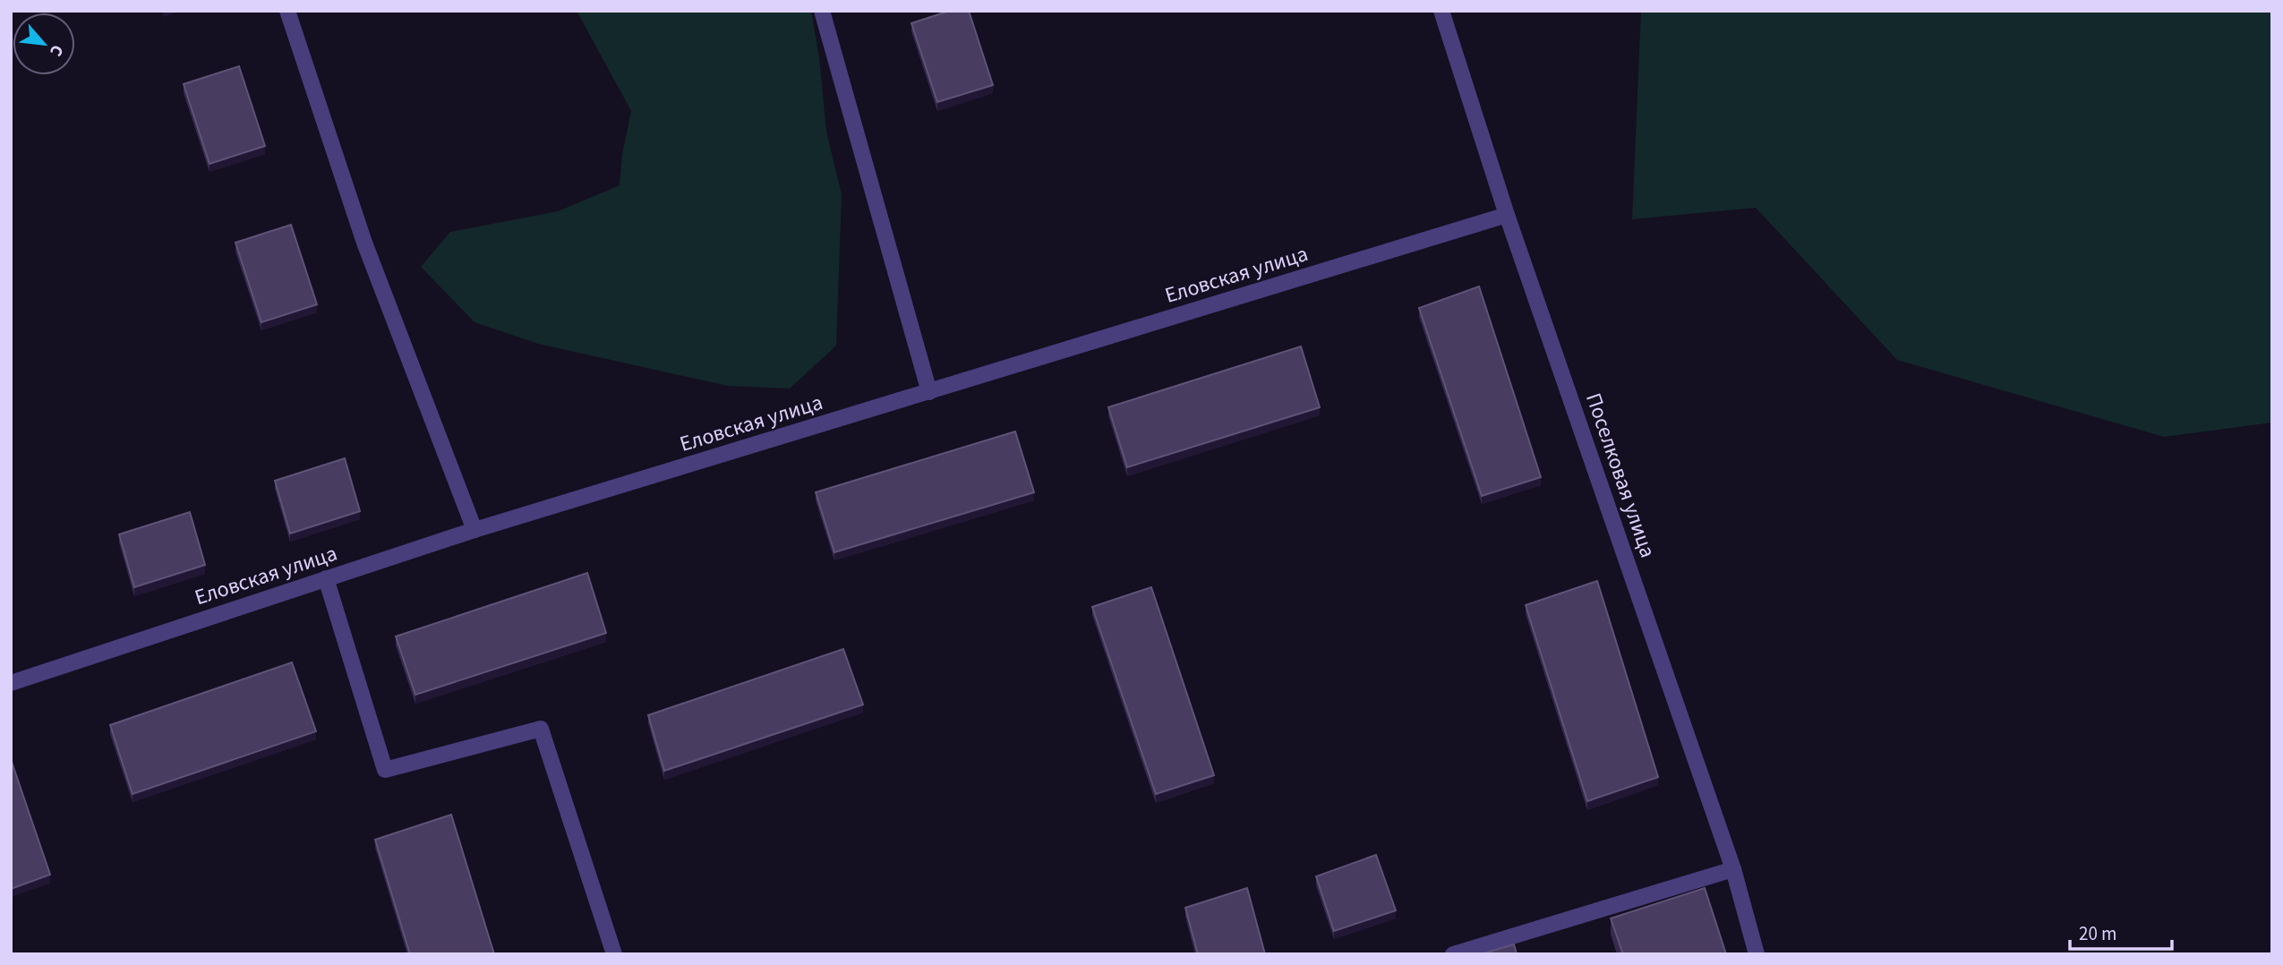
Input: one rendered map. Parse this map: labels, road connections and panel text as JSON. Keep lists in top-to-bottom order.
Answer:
{
  "streets": {
    "street": ["Еловская улица", "Поселковая улица"]
  },
  "crossings": [
    ["Еловская улица", "Поселковая улица"]
  ],
  "scale_bar": "20 m",
  "north": "bottom right"
}
